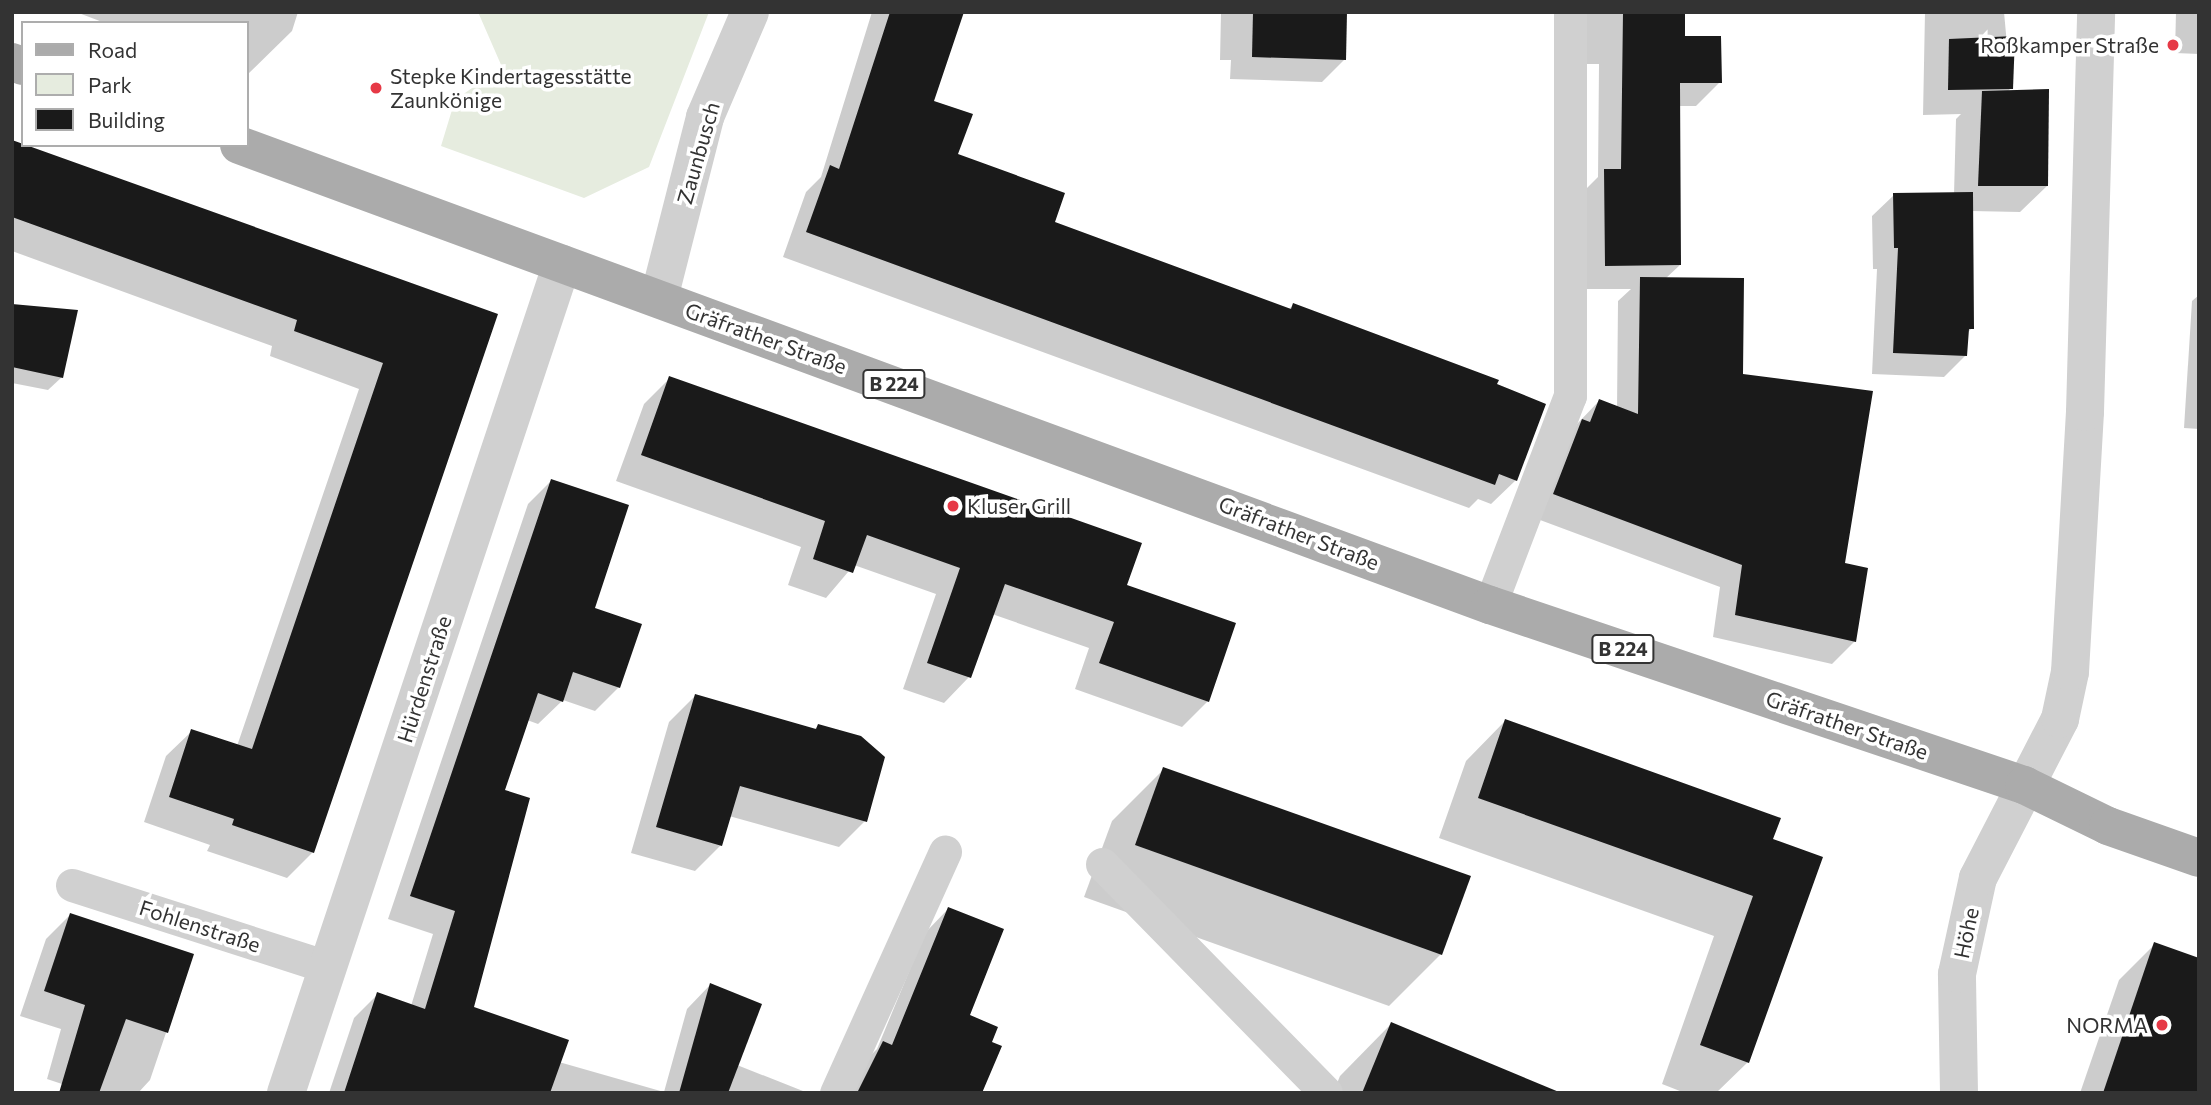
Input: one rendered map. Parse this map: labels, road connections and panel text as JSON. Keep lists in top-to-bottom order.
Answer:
{
  "streets": {
    "main road": ["Gräfrather Straße", "B 224"],
    "street": ["Zaunbusch", "Hürdenstraße", "Höhe"],
    "lane": ["Fohlenstraße"]
  },
  "crossings": [
    ["Zaunbusch", "Gräfrather Straße"],
    ["Gräfrather Straße", "Hürdenstraße"],
    ["Gräfrather Straße", "Höhe"],
    ["Hürdenstraße", "Fohlenstraße"]
  ],
  "places": [
    "Roßkamper Straße",
    "Stepke Kindertagesstätte Zaunkönige",
    "Kluser Grill",
    "NORMA"
  ],
  "legend": ["Road", "Park", "Building"]
}
